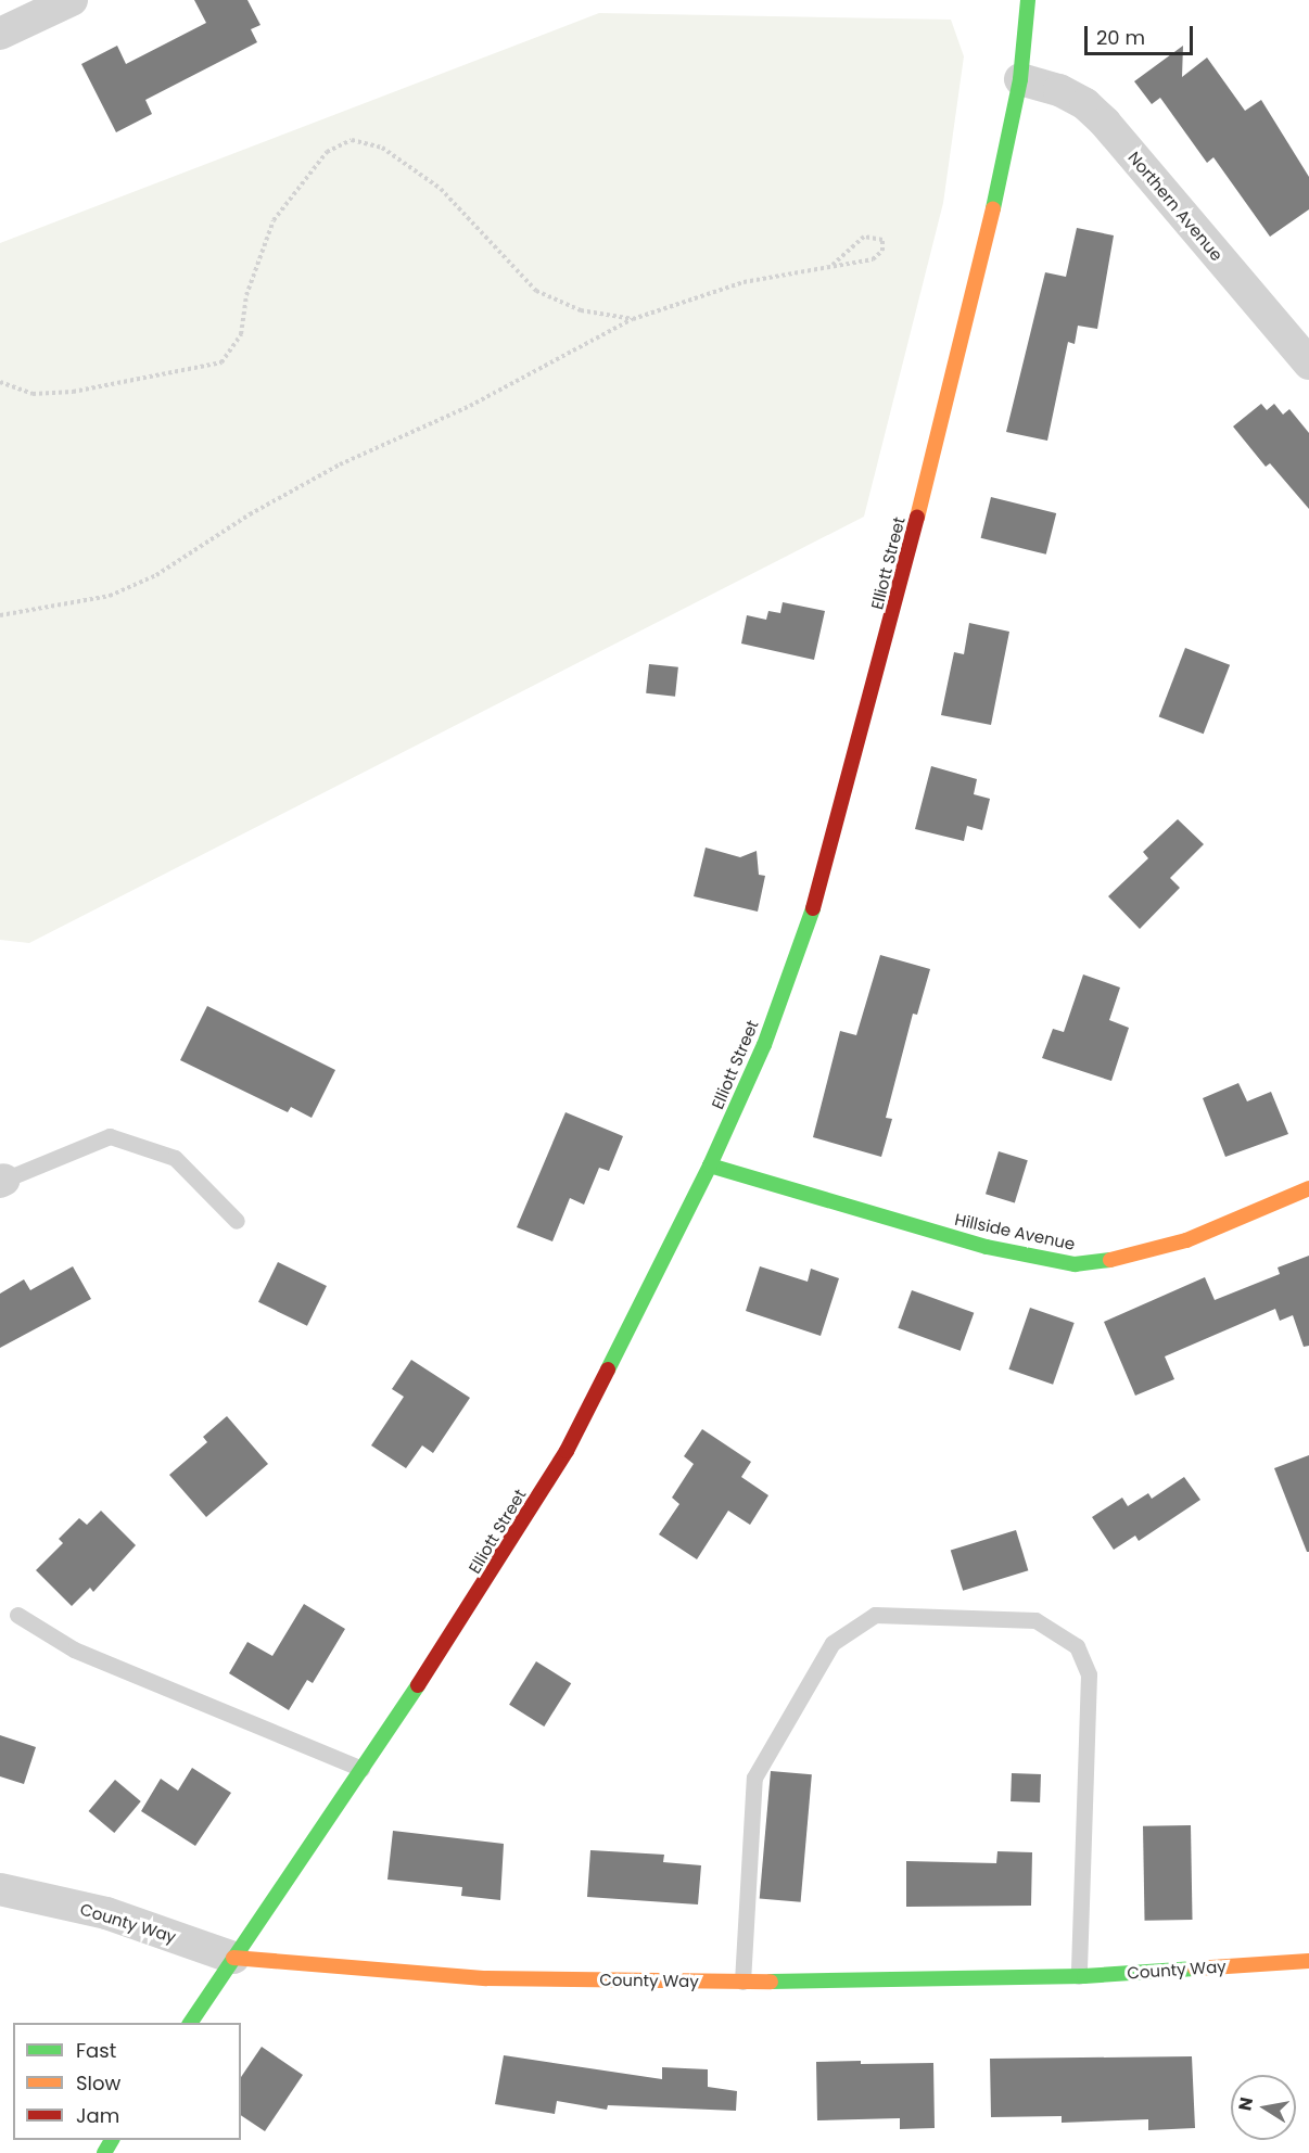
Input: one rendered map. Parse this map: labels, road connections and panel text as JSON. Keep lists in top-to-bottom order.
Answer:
{
  "streets": {
    "main road": ["Elliott Street", "Hillside Avenue", "County Way"],
    "street": ["Northern Avenue"]
  },
  "crossings": [
    ["Northern Avenue", "Elliott Street"],
    ["Elliott Street", "Hillside Avenue"],
    ["Elliott Street", "County Way"]
  ],
  "legend": ["Fast", "Slow", "Jam"],
  "scale_bar": "20 m",
  "north": "left"
}
